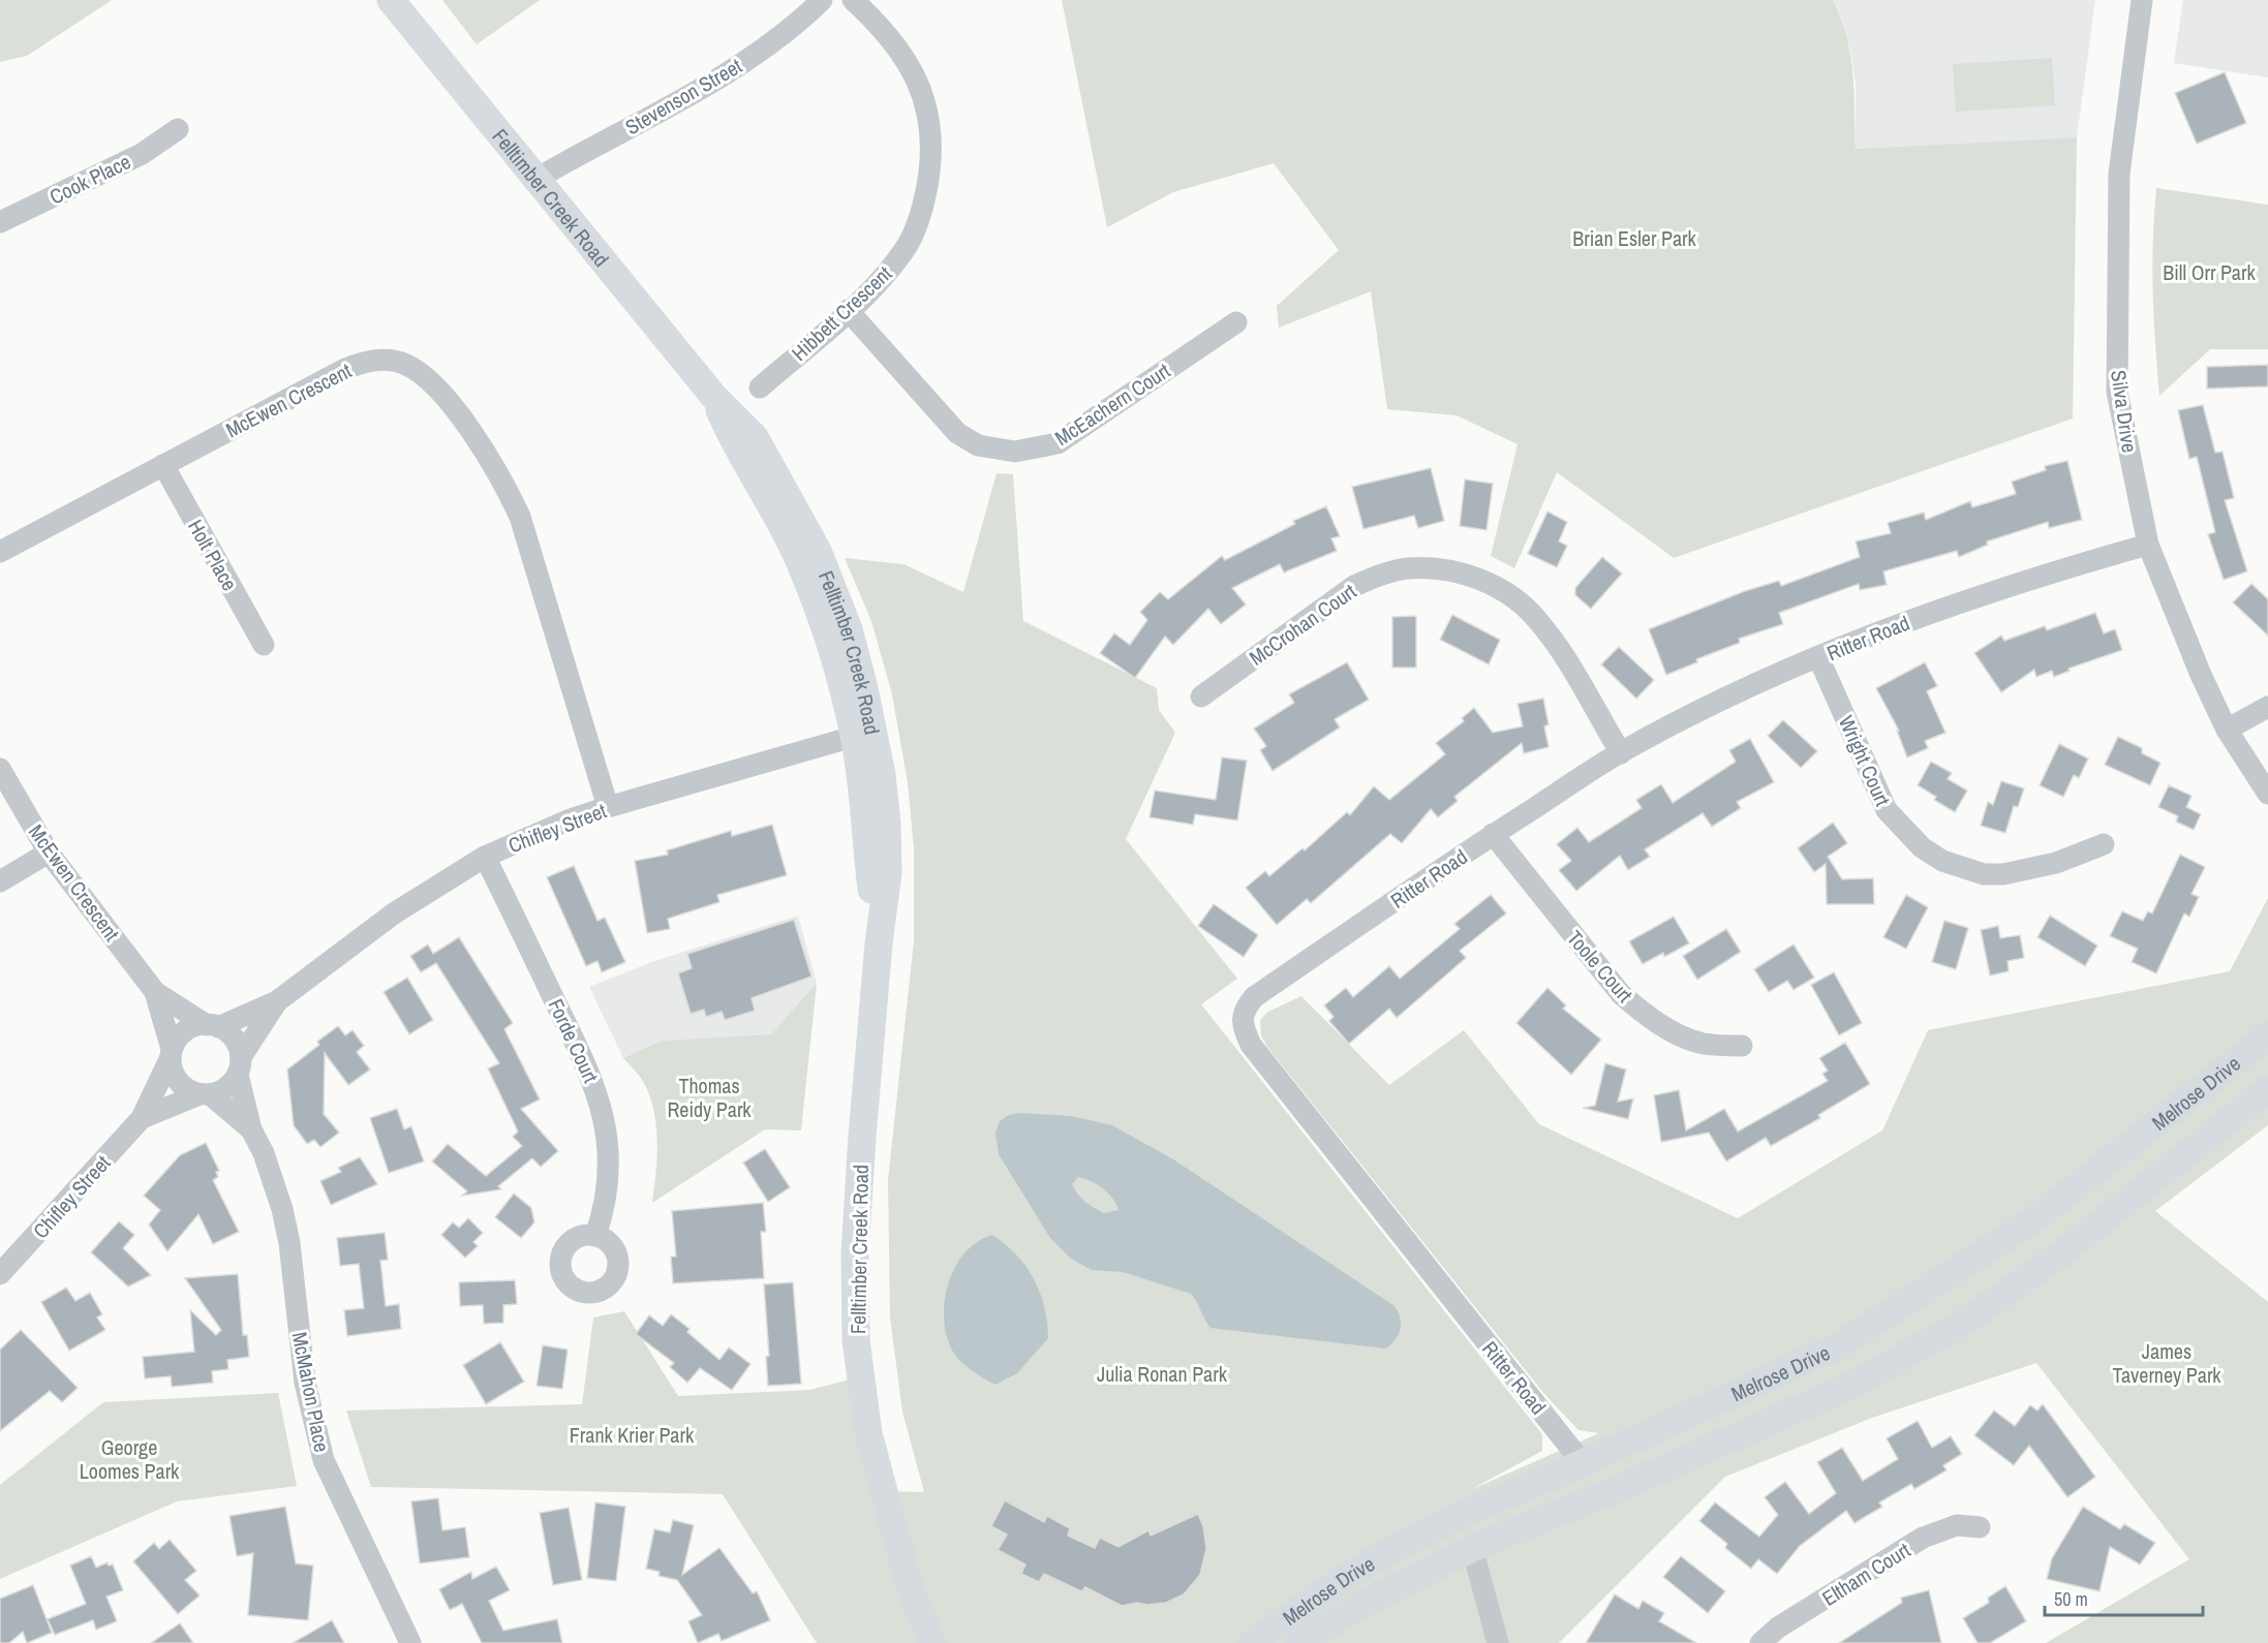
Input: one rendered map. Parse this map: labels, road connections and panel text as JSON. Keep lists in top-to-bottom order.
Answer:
{
  "streets": {
    "main road": ["Felltimber Creek Road", "Melrose Drive"],
    "street": [
      "Stevenson Street",
      "Cook Place",
      "Hibbett Crescent",
      "McEwen Crescent",
      "McEachern Court",
      "Silva Drive",
      "Holt Place",
      "McCrohan Court",
      "Ritter Road",
      "Wright Court",
      "Chifley Street",
      "Toole Court",
      "Forde Court",
      "McMahon Place",
      "Eltham Court"
    ]
  },
  "crossings": [
    ["Stevenson Street", "Felltimber Creek Road"],
    ["Felltimber Creek Road", "Chifley Street"],
    ["Hibbett Crescent", "McEachern Court"],
    ["McEwen Crescent", "Holt Place"],
    ["McEwen Crescent", "Chifley Street"],
    ["McEwen Crescent", "McMahon Place"],
    ["Silva Drive", "Ritter Road"],
    ["McCrohan Court", "Ritter Road"],
    ["Ritter Road", "Wright Court"],
    ["Ritter Road", "Toole Court"],
    ["Ritter Road", "Melrose Drive"],
    ["Chifley Street", "Forde Court"],
    ["Chifley Street", "McMahon Place"]
  ],
  "parks": [
    "Brian Esler Park",
    "Bill Orr Park",
    "Thomas Reidy Park",
    "James Taverney Park",
    "Julia Ronan Park",
    "Frank Krier Park",
    "George Loomes Park"
  ],
  "scale_bar": "50 m"
}
